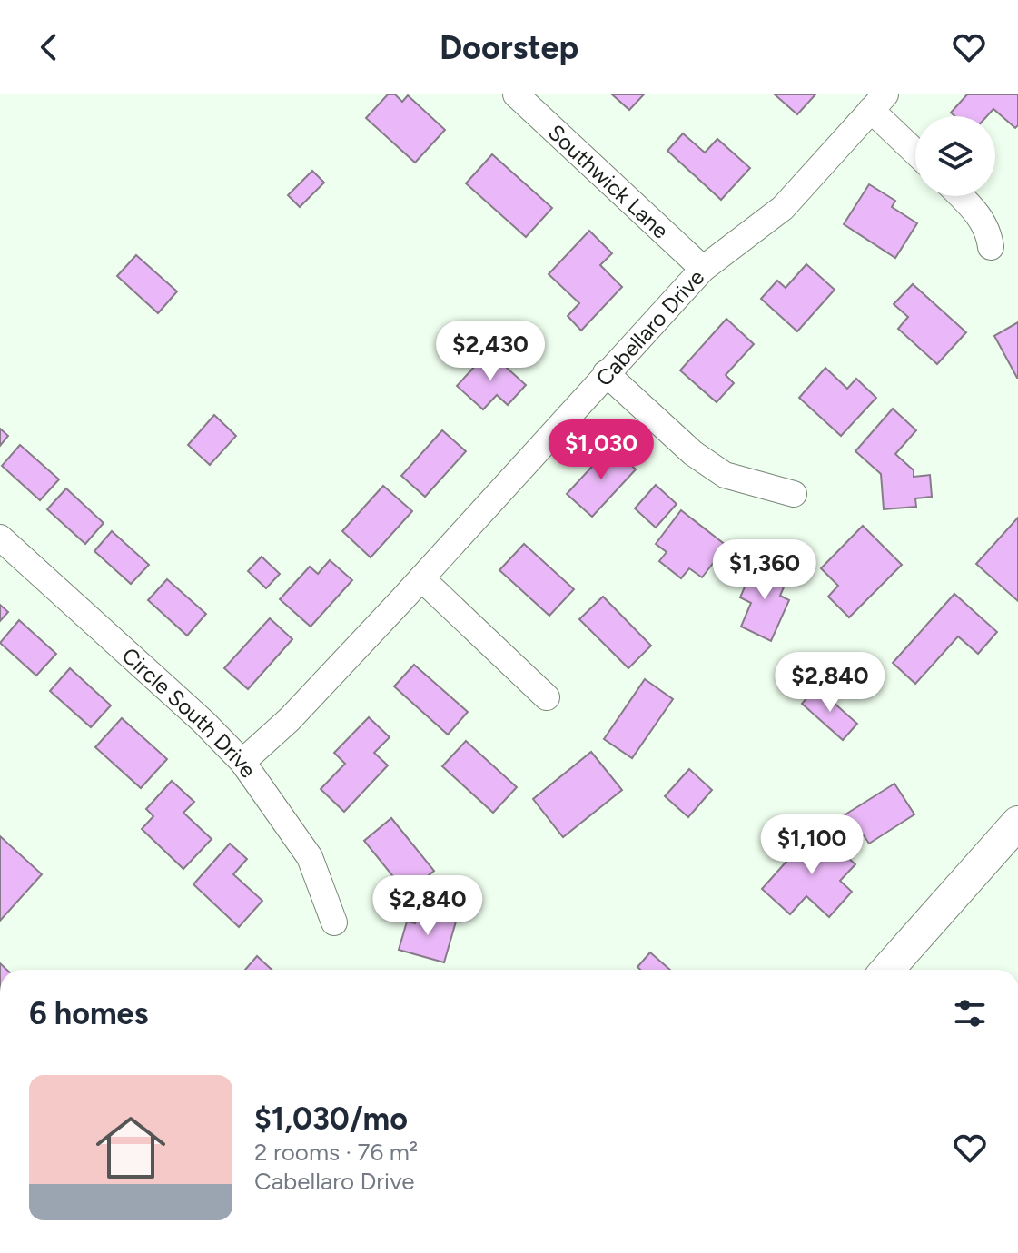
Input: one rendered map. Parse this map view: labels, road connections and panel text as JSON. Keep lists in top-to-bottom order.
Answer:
{
  "streets": {
    "street": ["Southwick Lane", "Cabellaro Drive", "Circle South Drive"]
  },
  "crossings": [
    ["Southwick Lane", "Cabellaro Drive"],
    ["Cabellaro Drive", "Circle South Drive"]
  ],
  "page": {
    "header": "Doorstep",
    "price": [
      "$2,430",
      "$1,030",
      "$1,360",
      "$2,840",
      "$1,100",
      "$2,840"
    ],
    "heading": "6 homes",
    "list": [
      {
        "name": "$1,030/mo",
        "note": "2 rooms · 76 m² · Cabellaro Drive"
      }
    ]
  }
}
